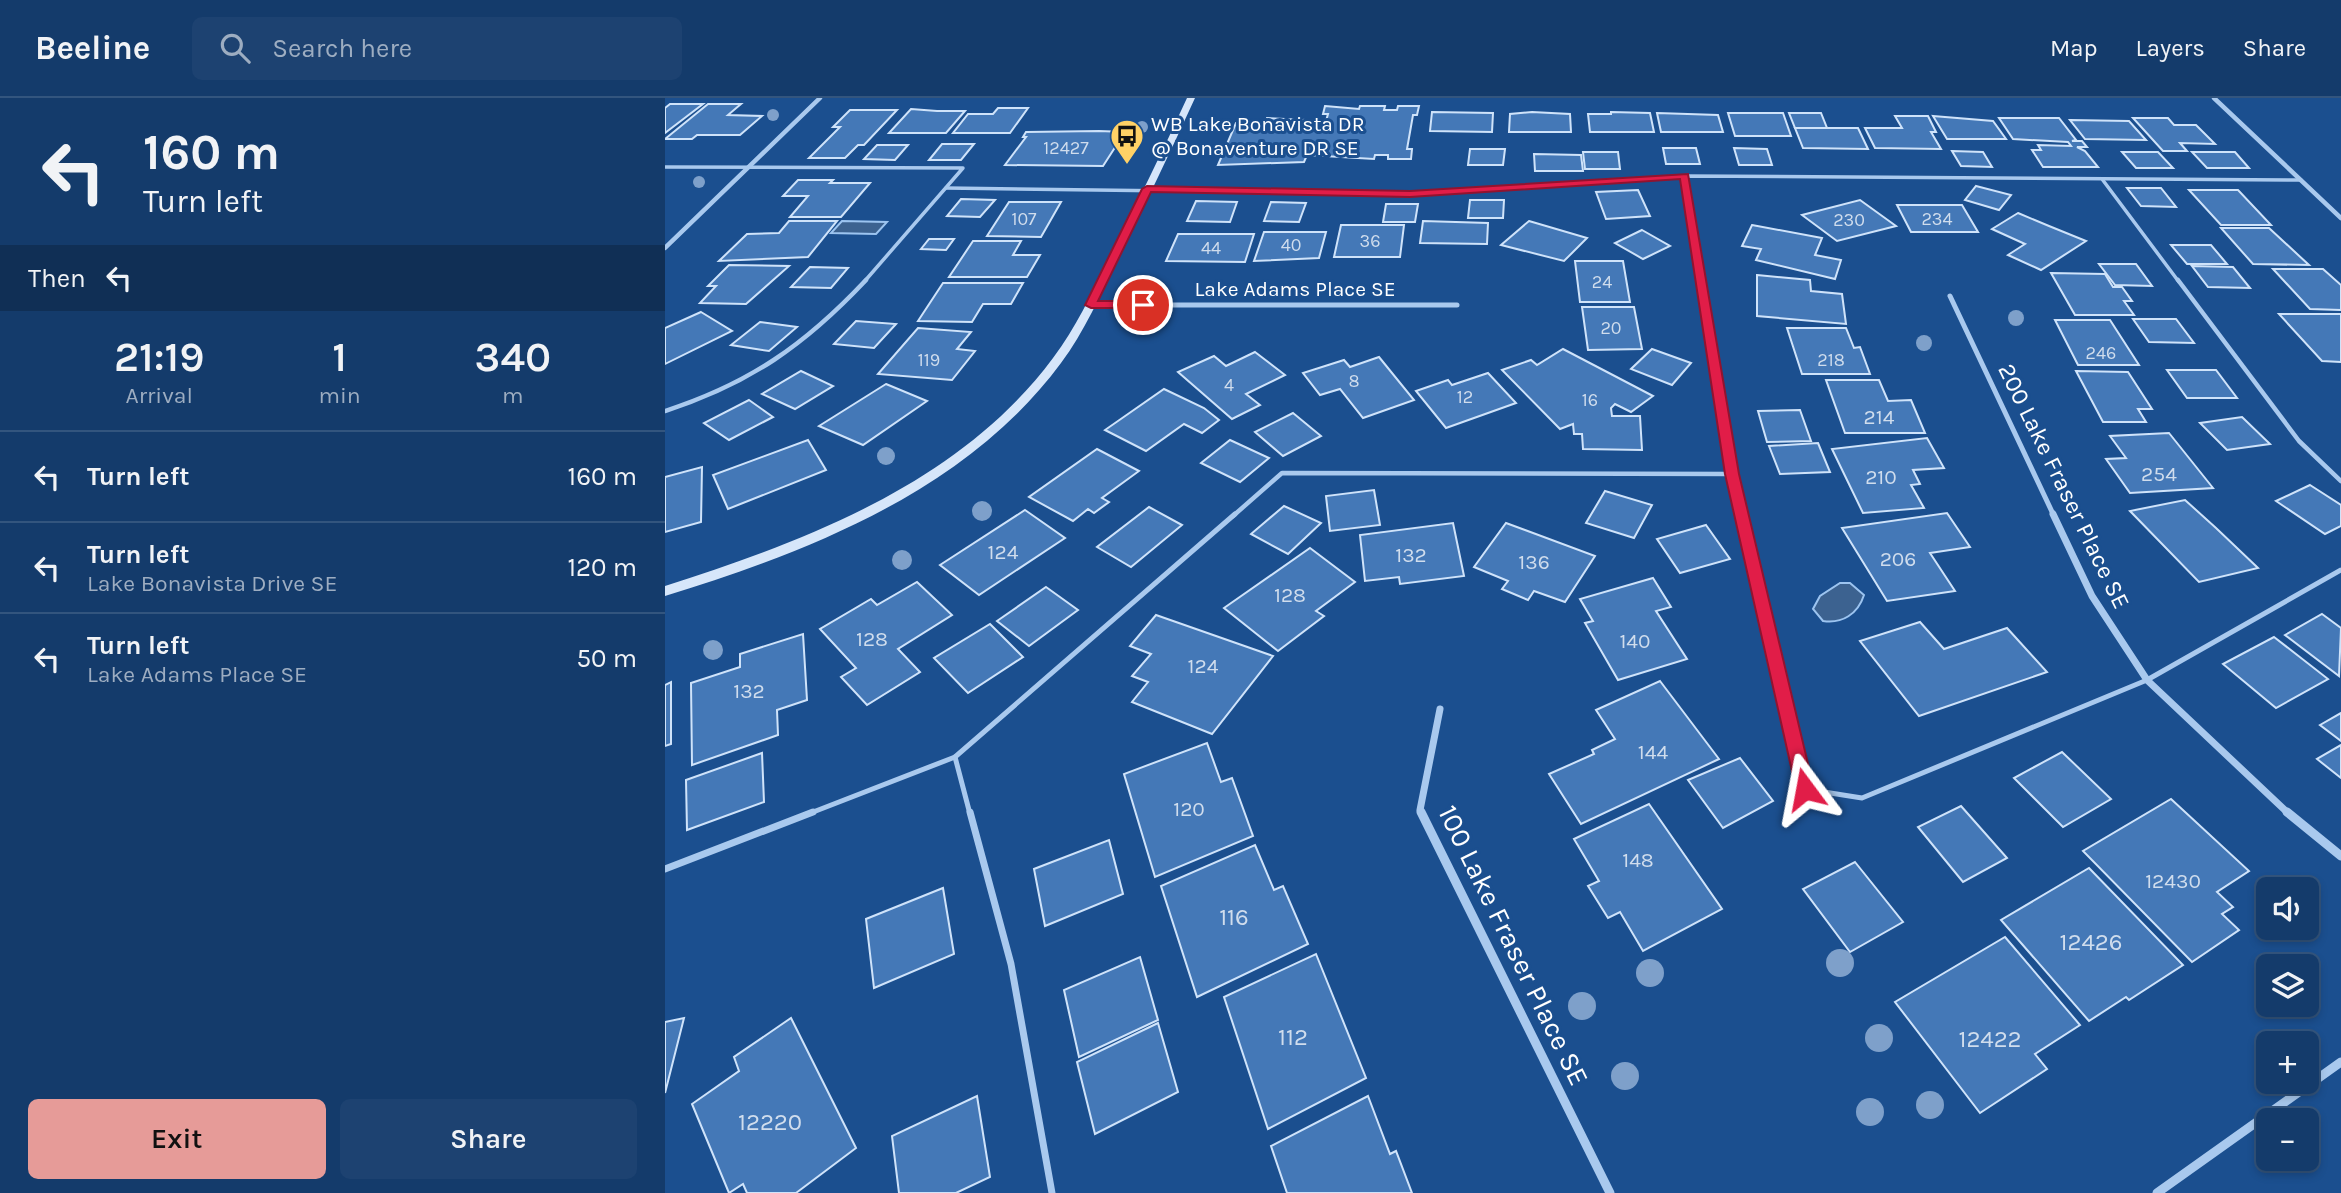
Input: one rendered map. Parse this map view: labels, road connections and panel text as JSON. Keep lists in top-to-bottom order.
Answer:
{
  "streets": {
    "street": ["Lake Adams Place SE", "200 Lake Fraser Place SE", "100 Lake Fraser Place SE"]
  },
  "places": {
    "bus stop": ["WB Lake Bonavista DR @ Bonaventure DR SE"]
  },
  "house_numbers": [
    "12427",
    "107",
    "234",
    "230",
    "36",
    "40",
    "44",
    "24",
    "20",
    "246",
    "119",
    "218",
    "8",
    "4",
    "12",
    "16",
    "214",
    "254",
    "210",
    "124",
    "132",
    "206",
    "136",
    "128",
    "128",
    "140",
    "124",
    "132",
    "144",
    "120",
    "148",
    "12430",
    "116",
    "12426",
    "112",
    "12422",
    "12220"
  ],
  "page": {
    "header": "Beeline",
    "search": "Search here",
    "nav": ["Map", "Layers", "Share"],
    "turn": ["160 m", "Turn left"],
    "then": "Then",
    "eta": [
      "21:19",
      "Arrival",
      "1",
      "min",
      "340",
      "m"
    ],
    "list": [
      {
        "name": "Turn left",
        "value": "160 m"
      },
      {
        "name": "Turn left",
        "note": "Lake Bonavista Drive SE",
        "value": "120 m"
      },
      {
        "name": "Turn left",
        "note": "Lake Adams Place SE",
        "value": "50 m"
      }
    ],
    "map_buttons": ["+", "−"],
    "buttons": ["Exit", "Share"]
  }
}
